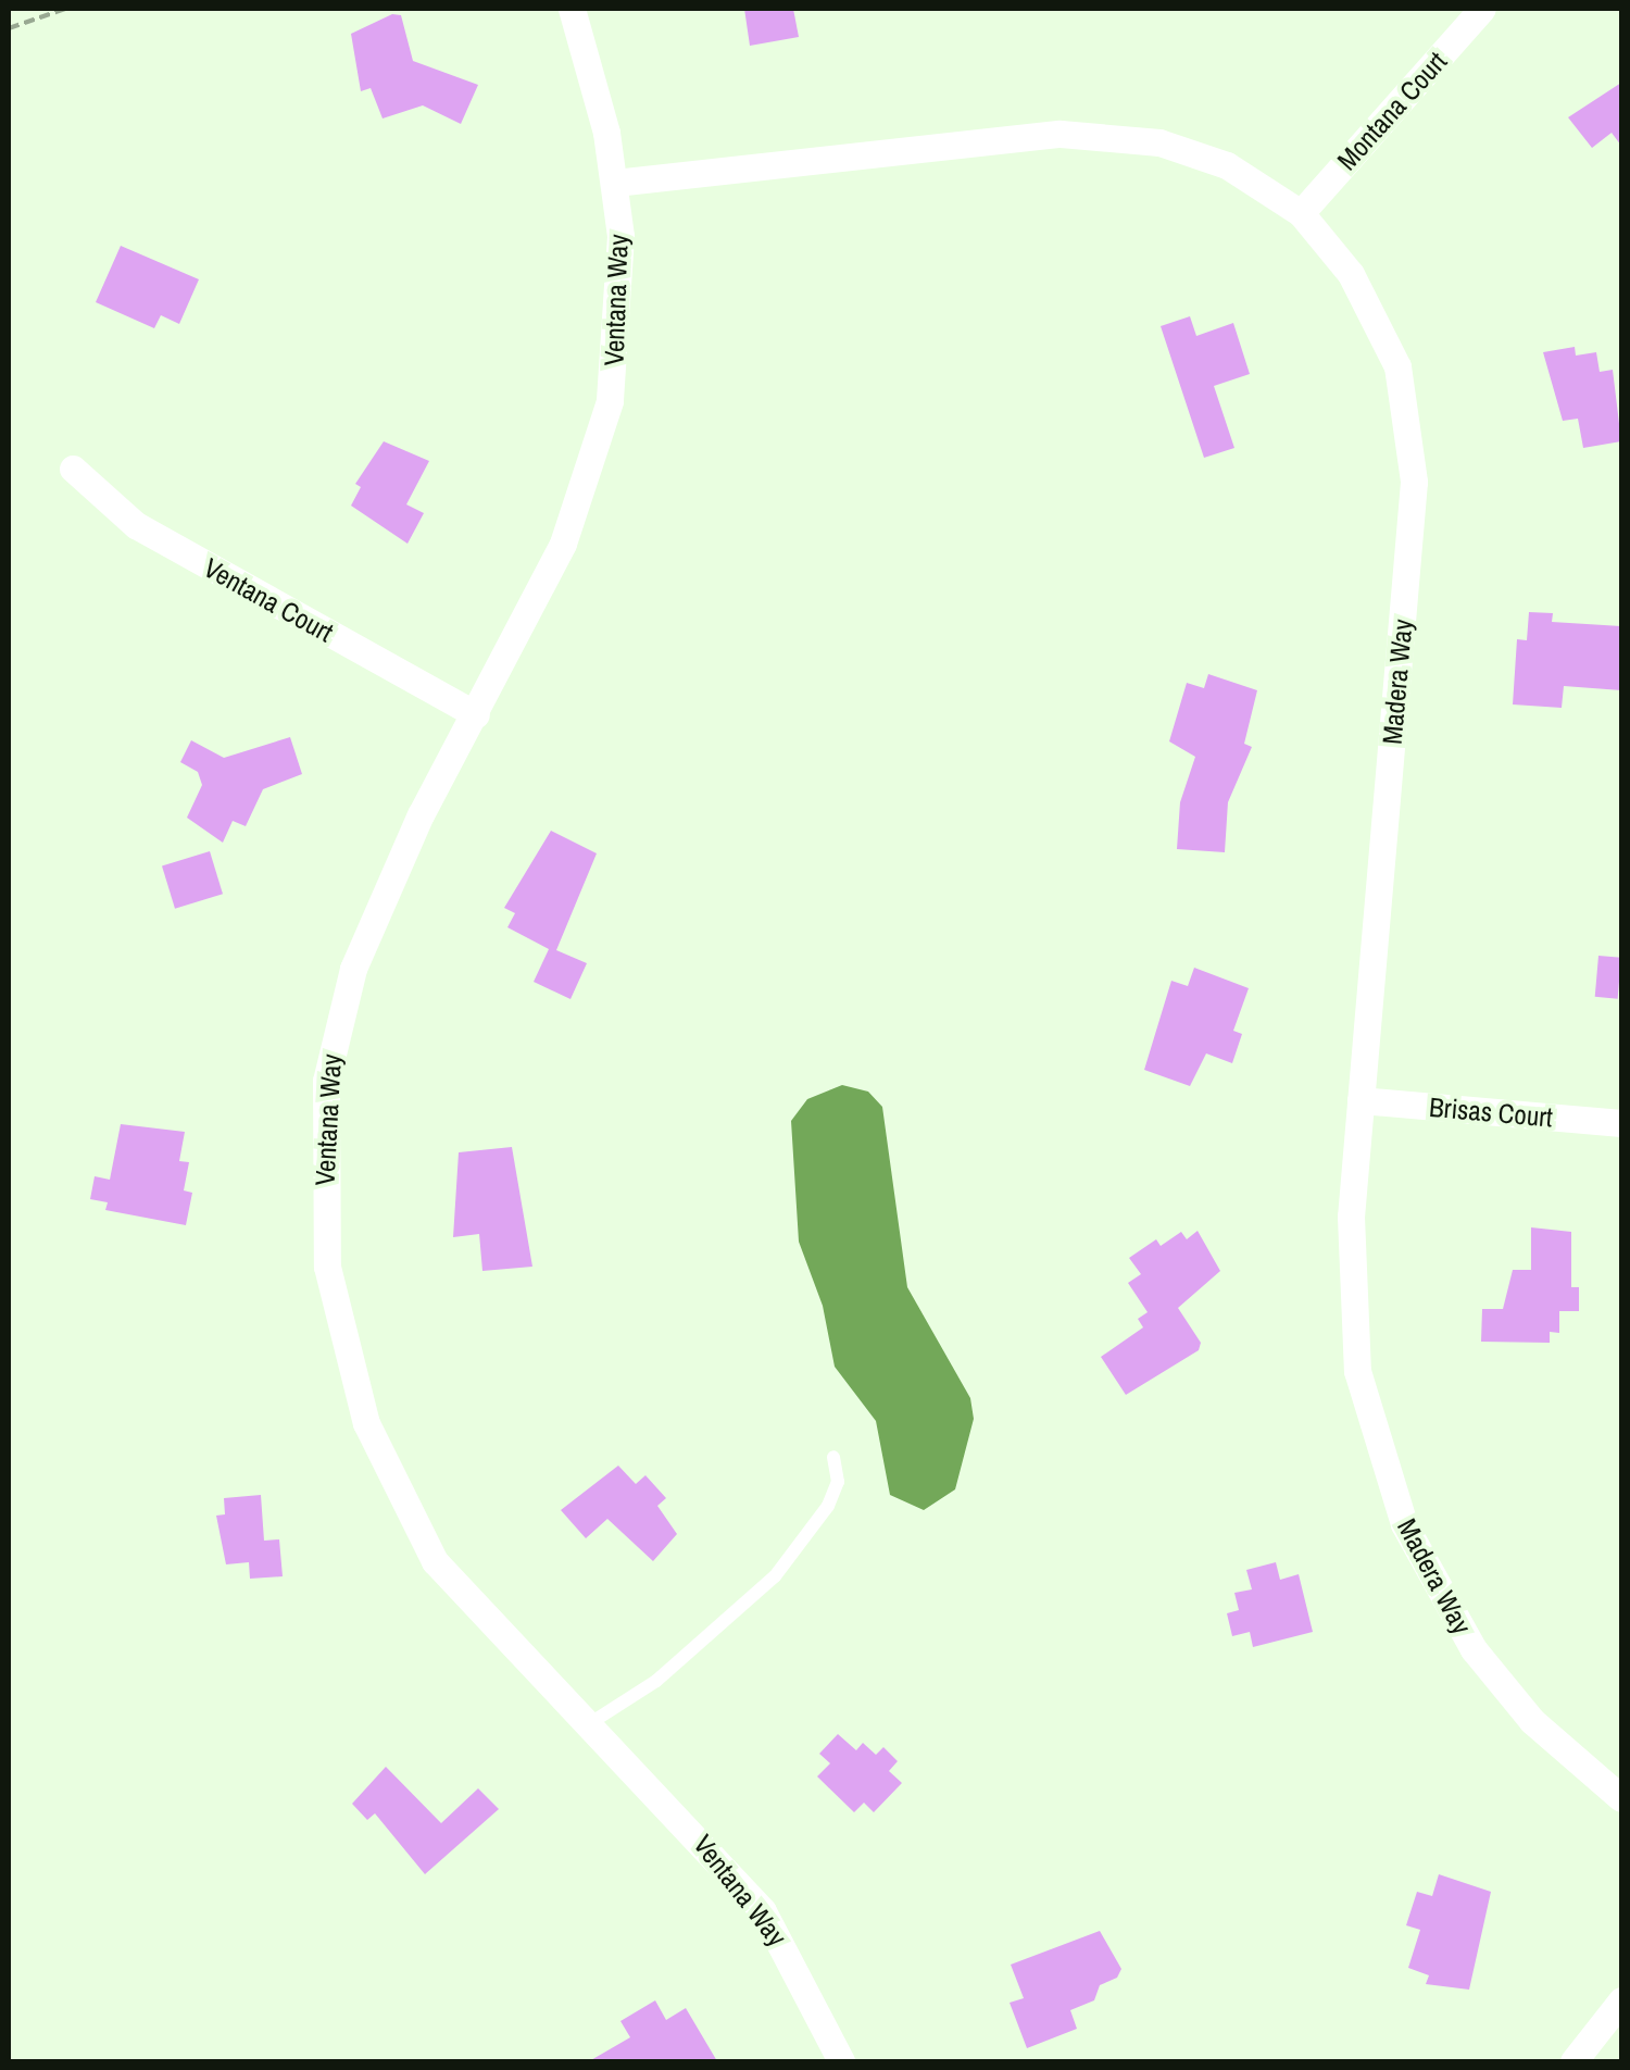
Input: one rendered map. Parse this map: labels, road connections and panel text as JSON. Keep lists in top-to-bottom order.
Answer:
{
  "streets": {
    "street": [
      "Montana Court",
      "Ventana Way",
      "Ventana Court",
      "Madera Way",
      "Brisas Court"
    ]
  },
  "crossings": [
    ["Montana Court", "Madera Way"],
    ["Ventana Way", "Ventana Court"],
    ["Ventana Way", "Madera Way"],
    ["Madera Way", "Brisas Court"]
  ]
}
